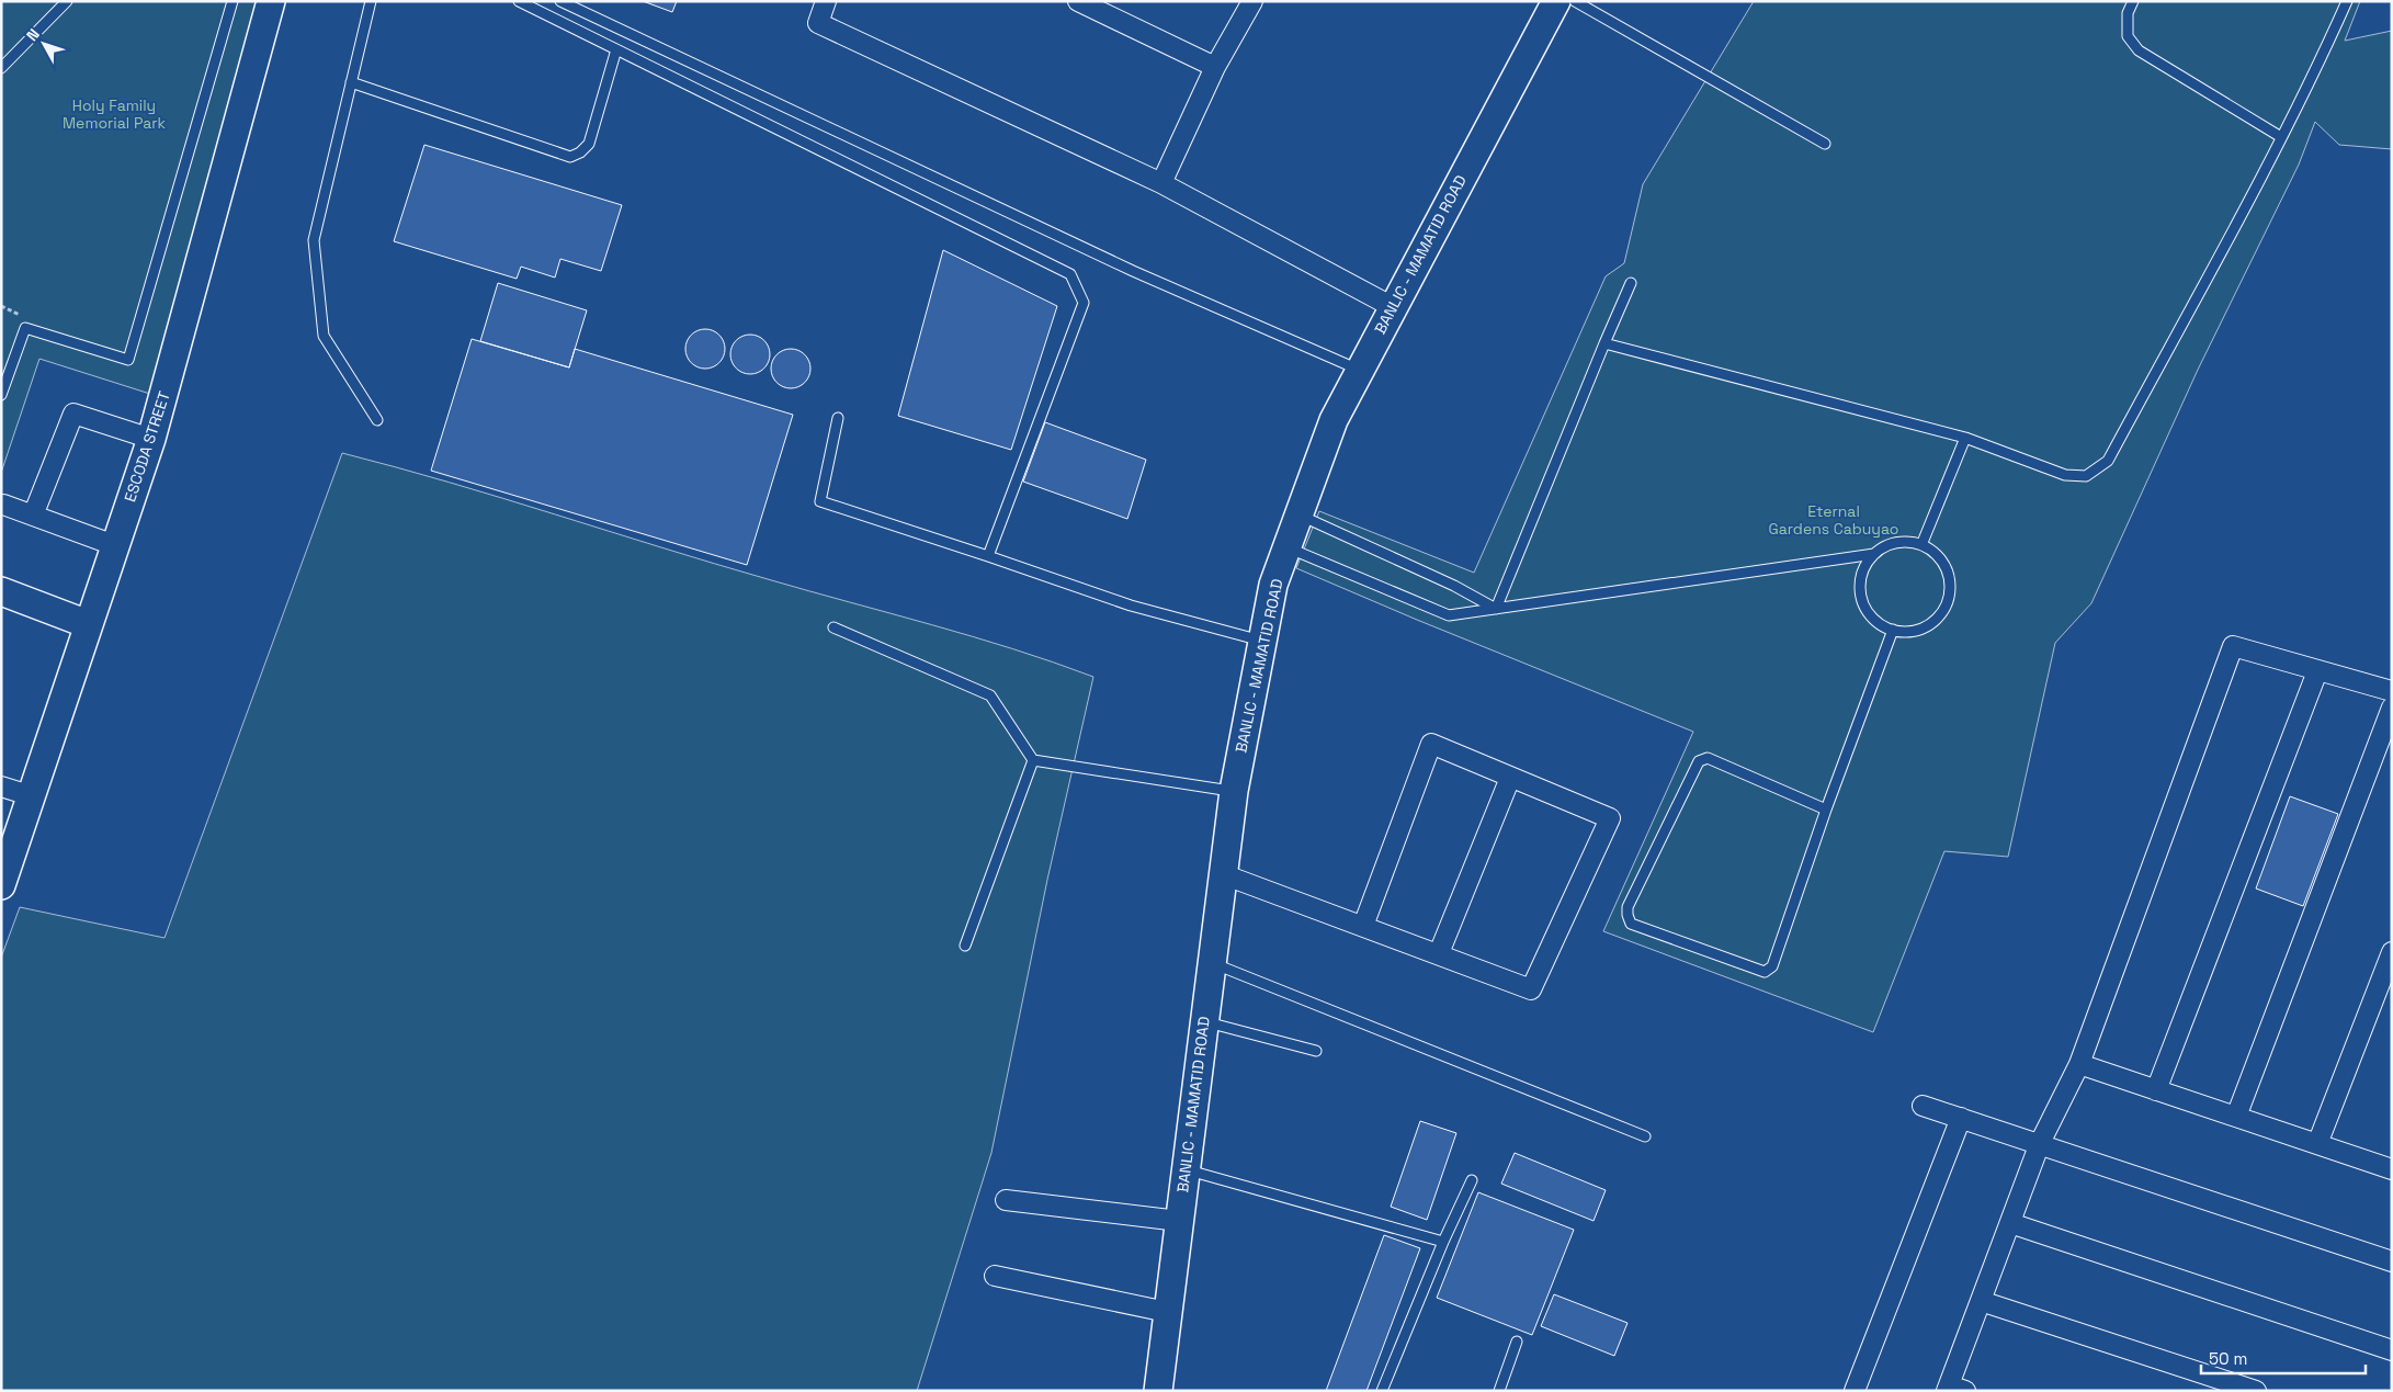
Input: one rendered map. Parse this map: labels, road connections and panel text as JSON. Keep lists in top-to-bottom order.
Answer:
{
  "streets": {
    "main road": ["BANLIC - MAMATID ROAD", "ESCODA STREET"]
  },
  "parks": ["Holy Family Memorial Park", "Eternal Gardens Cabuyao"],
  "scale_bar": "50 m",
  "north": "top left"
}
